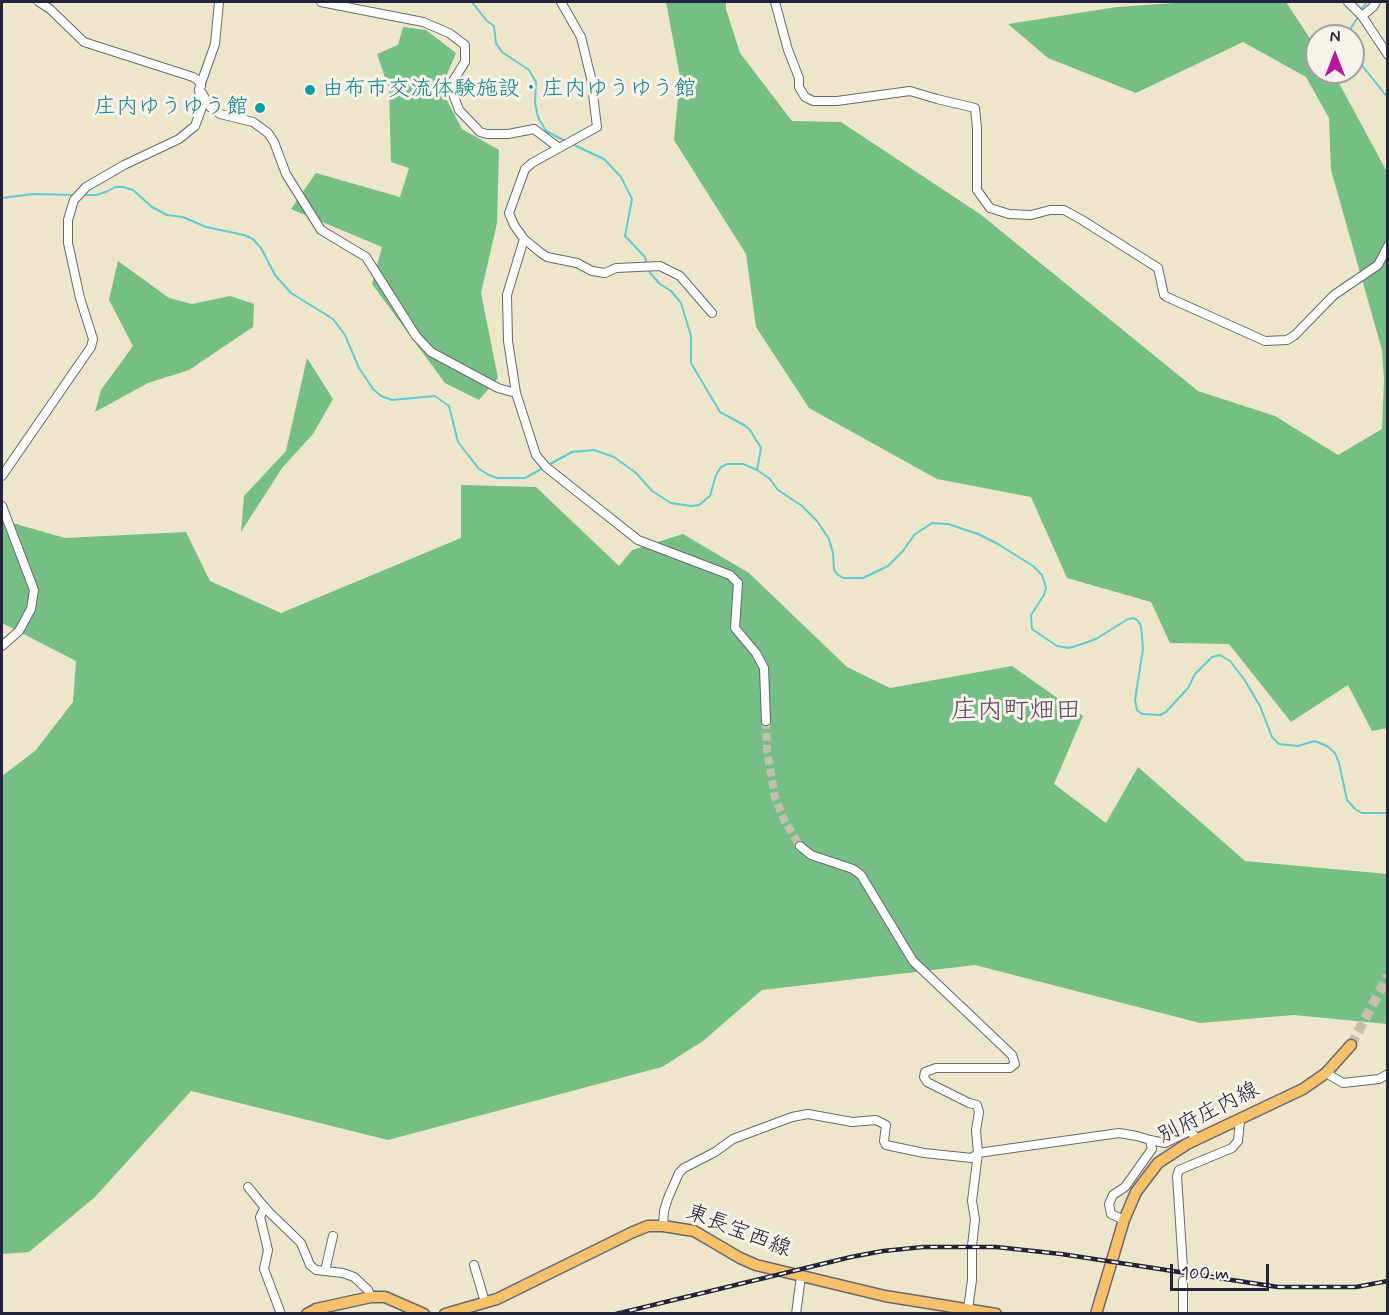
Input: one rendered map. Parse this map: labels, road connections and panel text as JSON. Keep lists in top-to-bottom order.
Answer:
{
  "streets": {
    "main road": ["別府庄内線", "東長宝西線"]
  },
  "districts": ["庄内町畑田"],
  "places": ["由布市交流体験施設・庄内ゆうゆう館", "庄内ゆうゆう館"],
  "scale_bar": "100 m",
  "north": "top"
}
